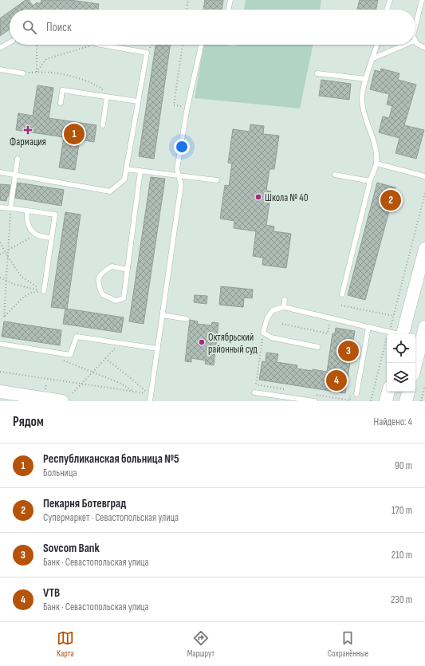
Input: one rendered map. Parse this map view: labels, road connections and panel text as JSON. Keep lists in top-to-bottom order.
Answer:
{
  "places": {
    "health": ["Фармация"],
    "other": ["Школа № 40", "Октябрьский районный суд"]
  },
  "page": {
    "search": "Поиск",
    "pins": [
      "1",
      "2",
      "3",
      "4"
    ],
    "heading": ["Рядом", "Найдено: 4"],
    "list": [
      {
        "mark": "1",
        "name": "Республиканская больница №5",
        "note": "Больница",
        "value": "90 m"
      },
      {
        "mark": "2",
        "name": "Пекарня Ботевград",
        "note": "Супермаркет · Севастопольская улица",
        "value": "170 m"
      },
      {
        "mark": "3",
        "name": "Sovcom Bank",
        "note": "Банк · Севастопольская улица",
        "value": "210 m"
      },
      {
        "mark": "4",
        "name": "VTB",
        "note": "Банк · Севастопольская улица",
        "value": "230 m"
      }
    ],
    "nav": ["Карта", "Маршрут", "Сохранённые"]
  }
}
